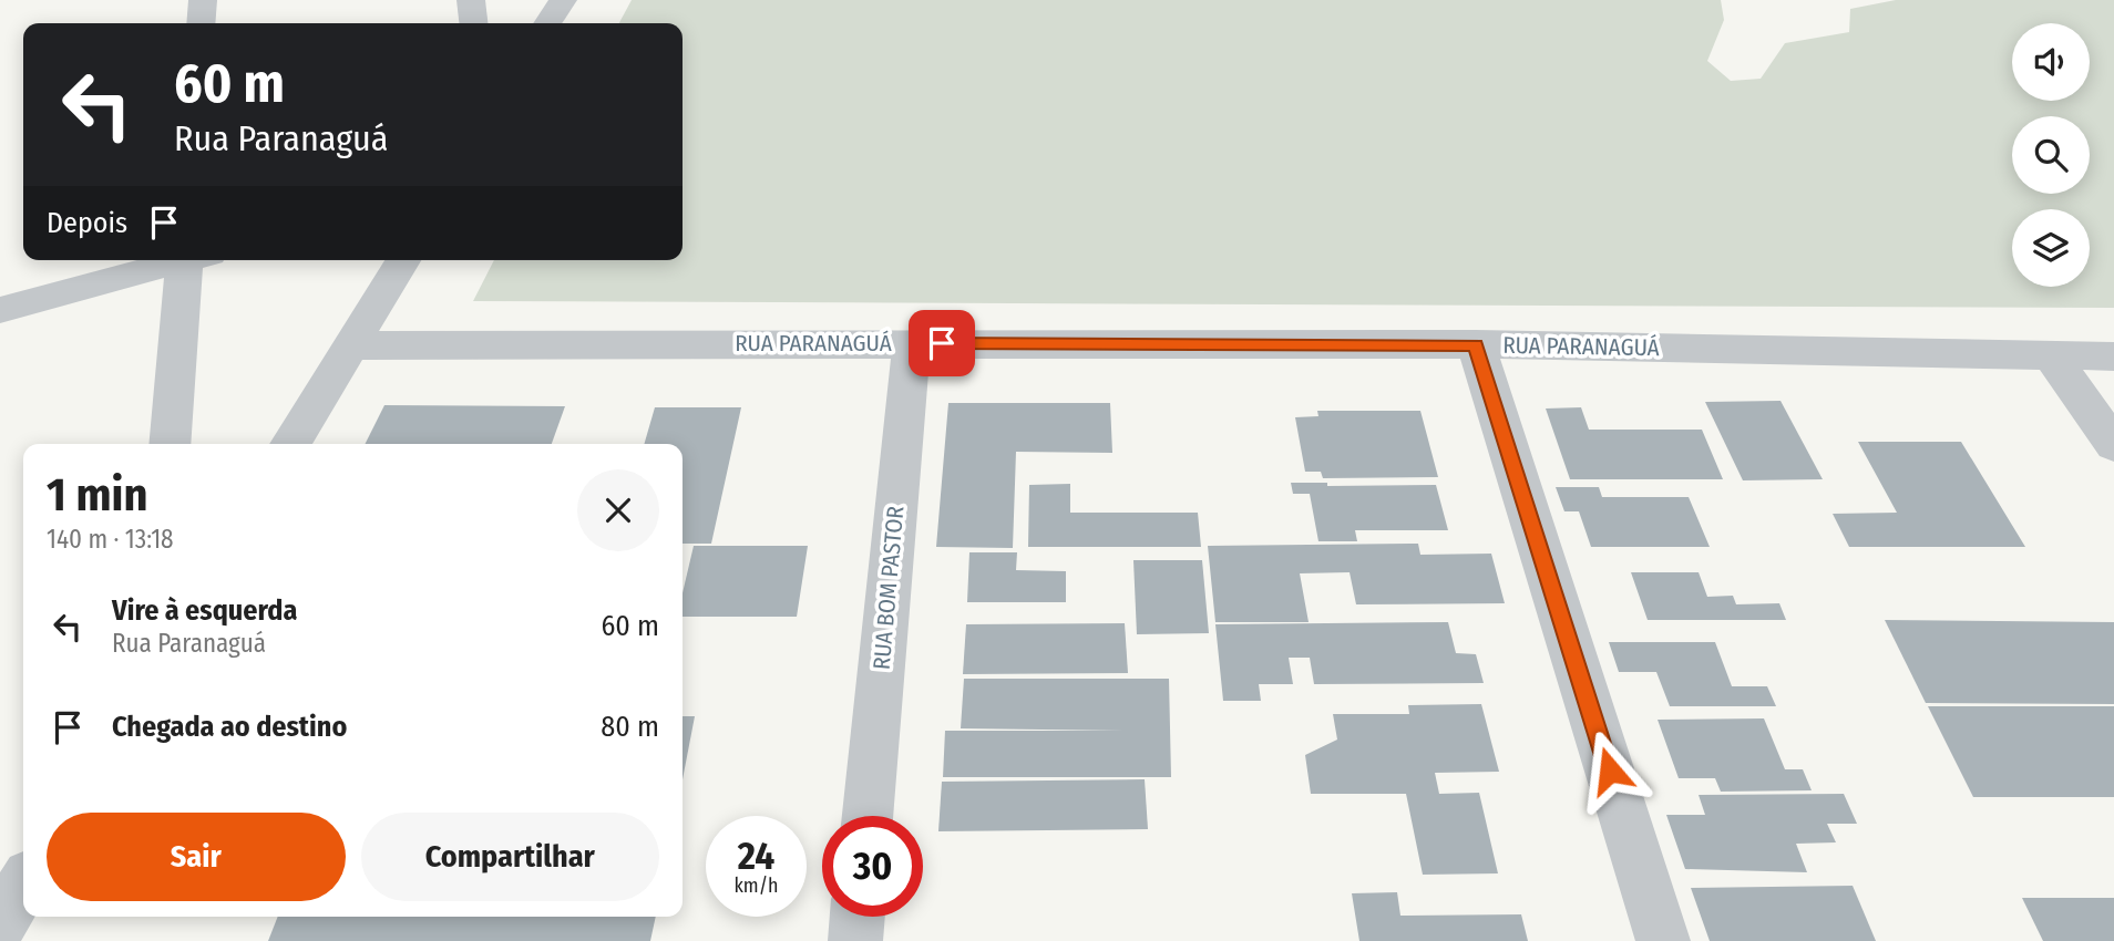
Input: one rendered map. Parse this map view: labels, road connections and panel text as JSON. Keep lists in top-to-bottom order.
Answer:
{
  "streets": {
    "street": ["RUA PARANAGUÁ", "RUA BOM PASTOR"]
  },
  "crossings": [
    ["RUA PARANAGUÁ", "RUA BOM PASTOR"]
  ],
  "page": {
    "turn": ["60 m", "Rua Paranaguá"],
    "then": "Depois",
    "heading": ["1 min", "140 m · 13:18"],
    "list": [
      {
        "name": "Vire à esquerda",
        "note": "Rua Paranaguá",
        "value": "60 m"
      },
      {
        "name": "Chegada ao destino",
        "value": "80 m"
      }
    ],
    "buttons": ["Sair", "Compartilhar"],
    "speed": "24 km/h",
    "limit": "30"
  }
}
